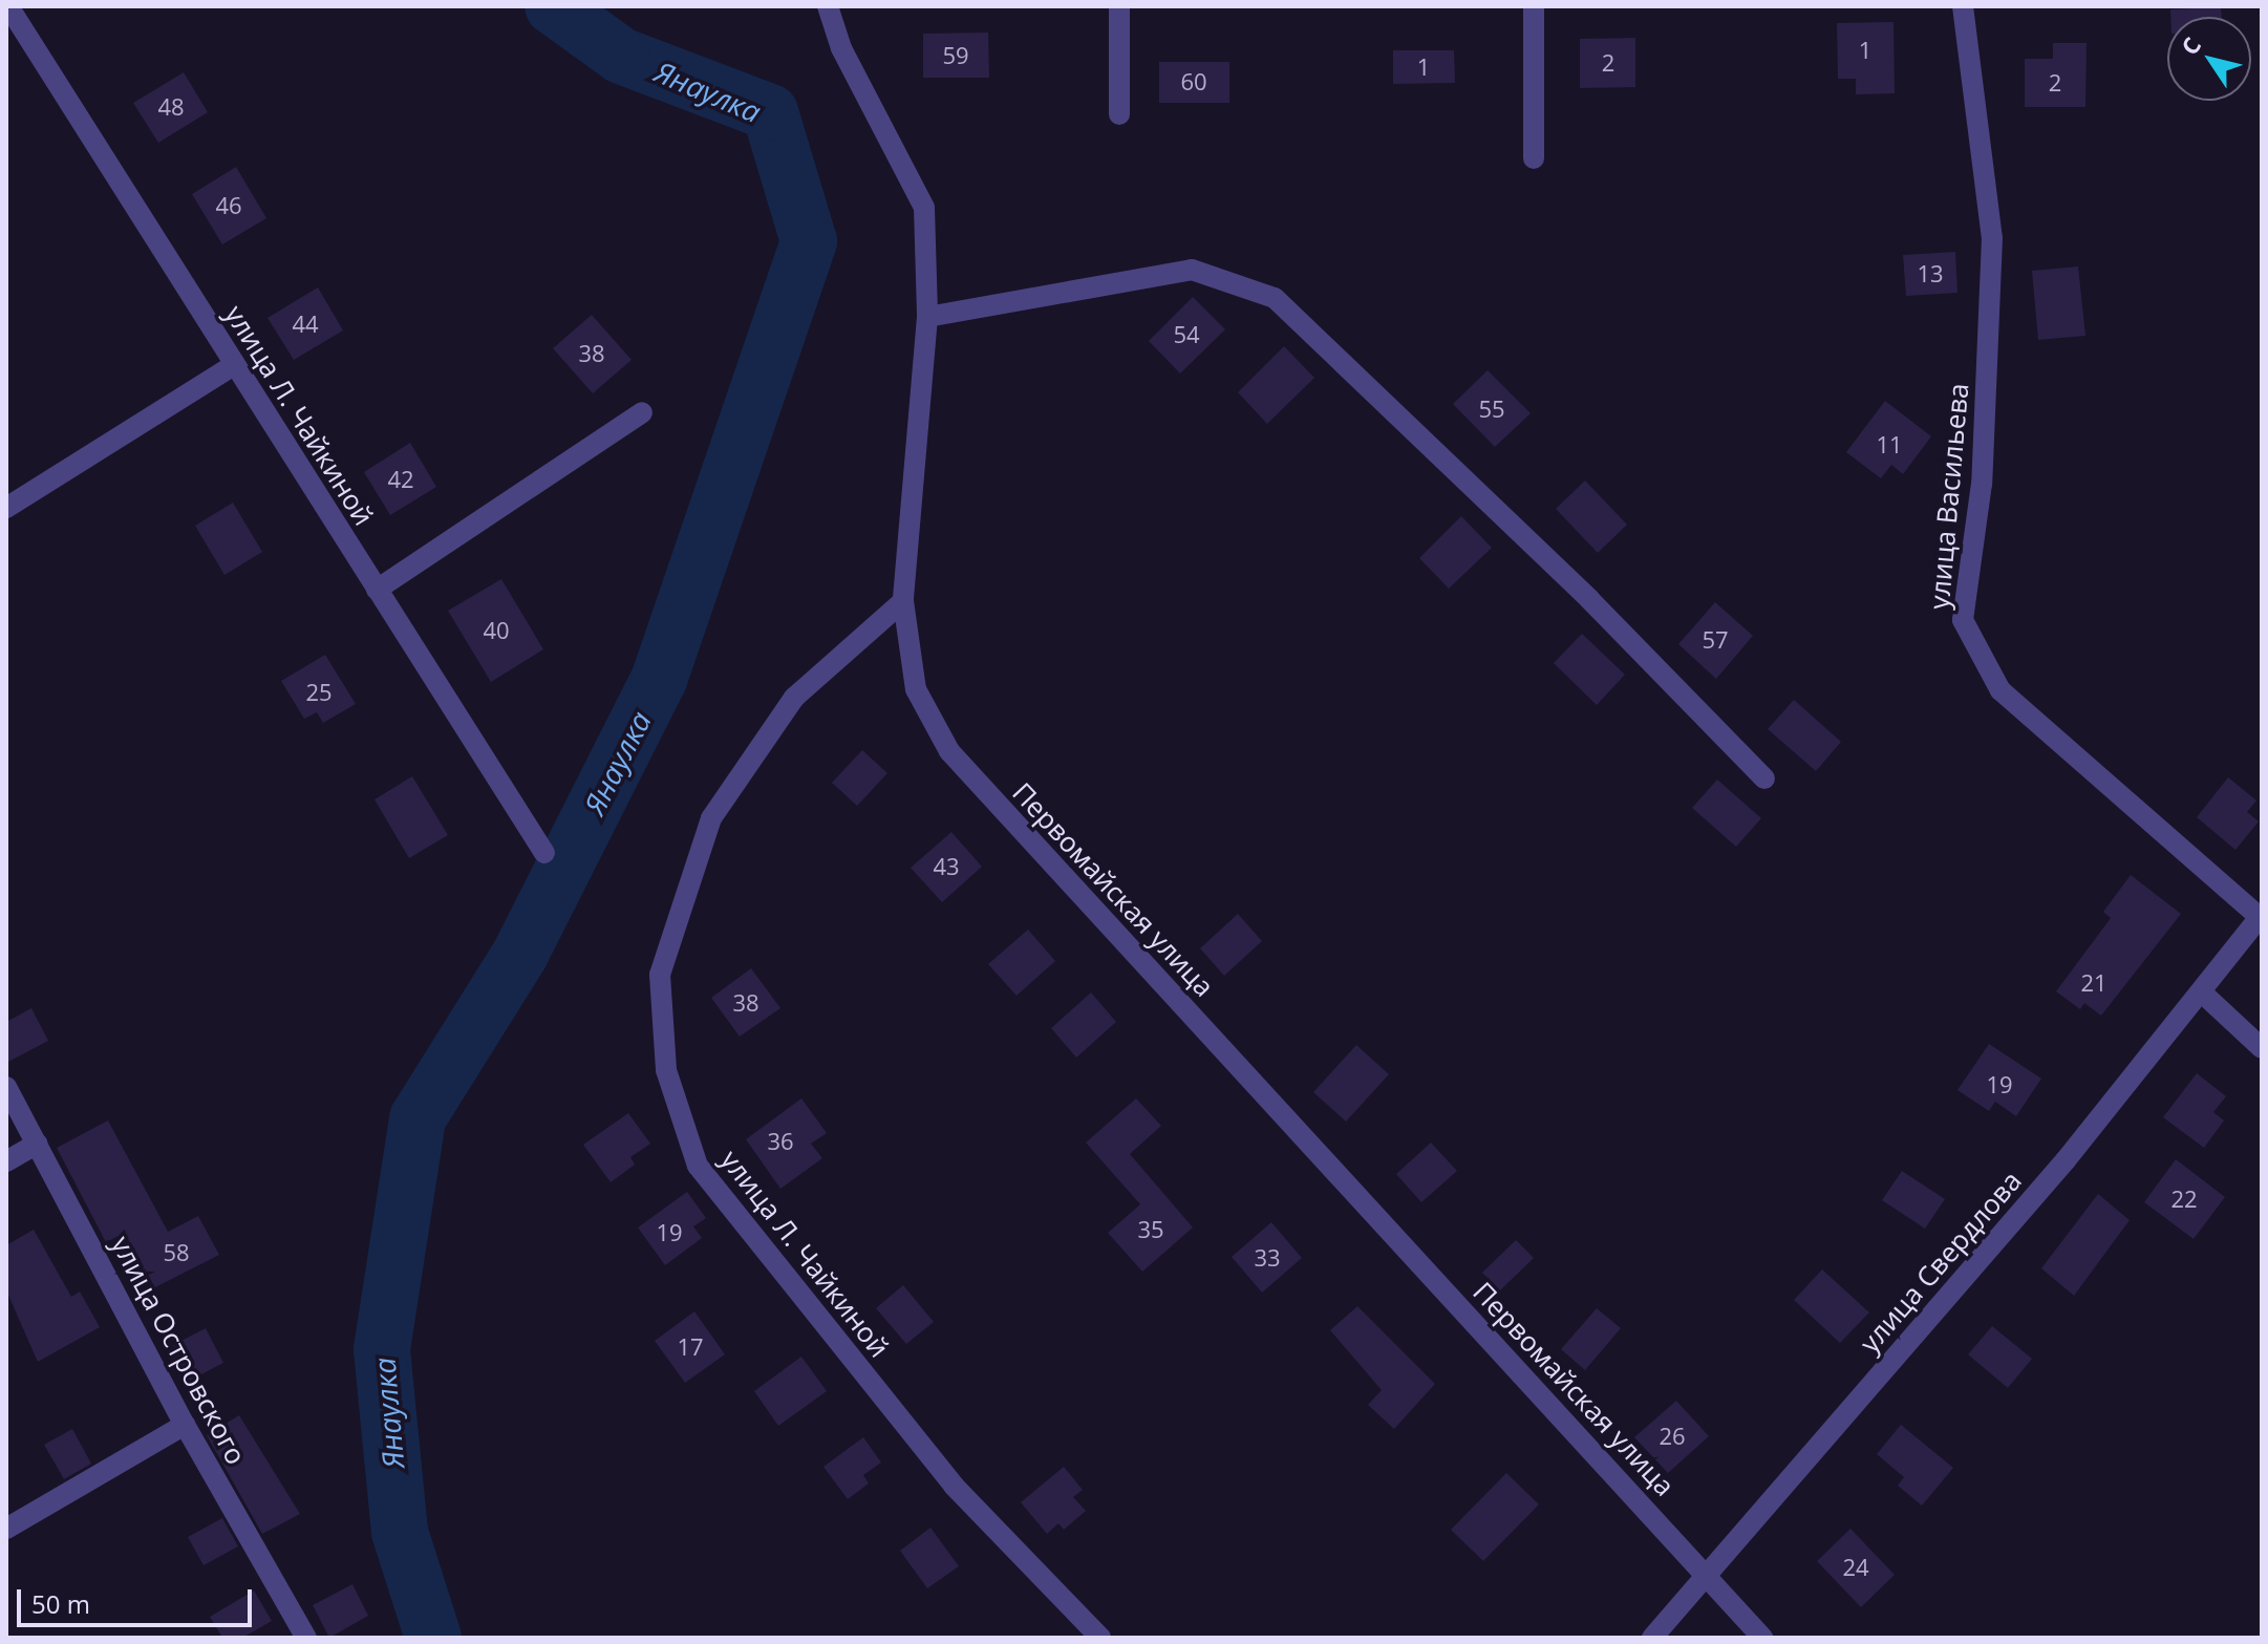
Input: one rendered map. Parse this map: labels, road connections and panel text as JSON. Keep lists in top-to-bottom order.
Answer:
{
  "streets": {
    "street": [
      "улица Л. Чайкиной",
      "улица Васильева",
      "Первомайская улица",
      "улица Свердлова",
      "улица Островского"
    ]
  },
  "crossings": [
    ["улица Л. Чайкиной", "Первомайская улица"],
    ["улица Васильева", "улица Свердлова"],
    ["Первомайская улица", "улица Свердлова"]
  ],
  "water": ["Янаулка"],
  "house_numbers": [
    "1",
    "59",
    "2",
    "1",
    "60",
    "2",
    "48",
    "46",
    "13",
    "44",
    "54",
    "38",
    "55",
    "11",
    "42",
    "40",
    "57",
    "25",
    "43",
    "21",
    "38",
    "19",
    "36",
    "22",
    "35",
    "19",
    "58",
    "33",
    "17",
    "26",
    "24"
  ],
  "scale_bar": "50 m",
  "north": "top left"
}
